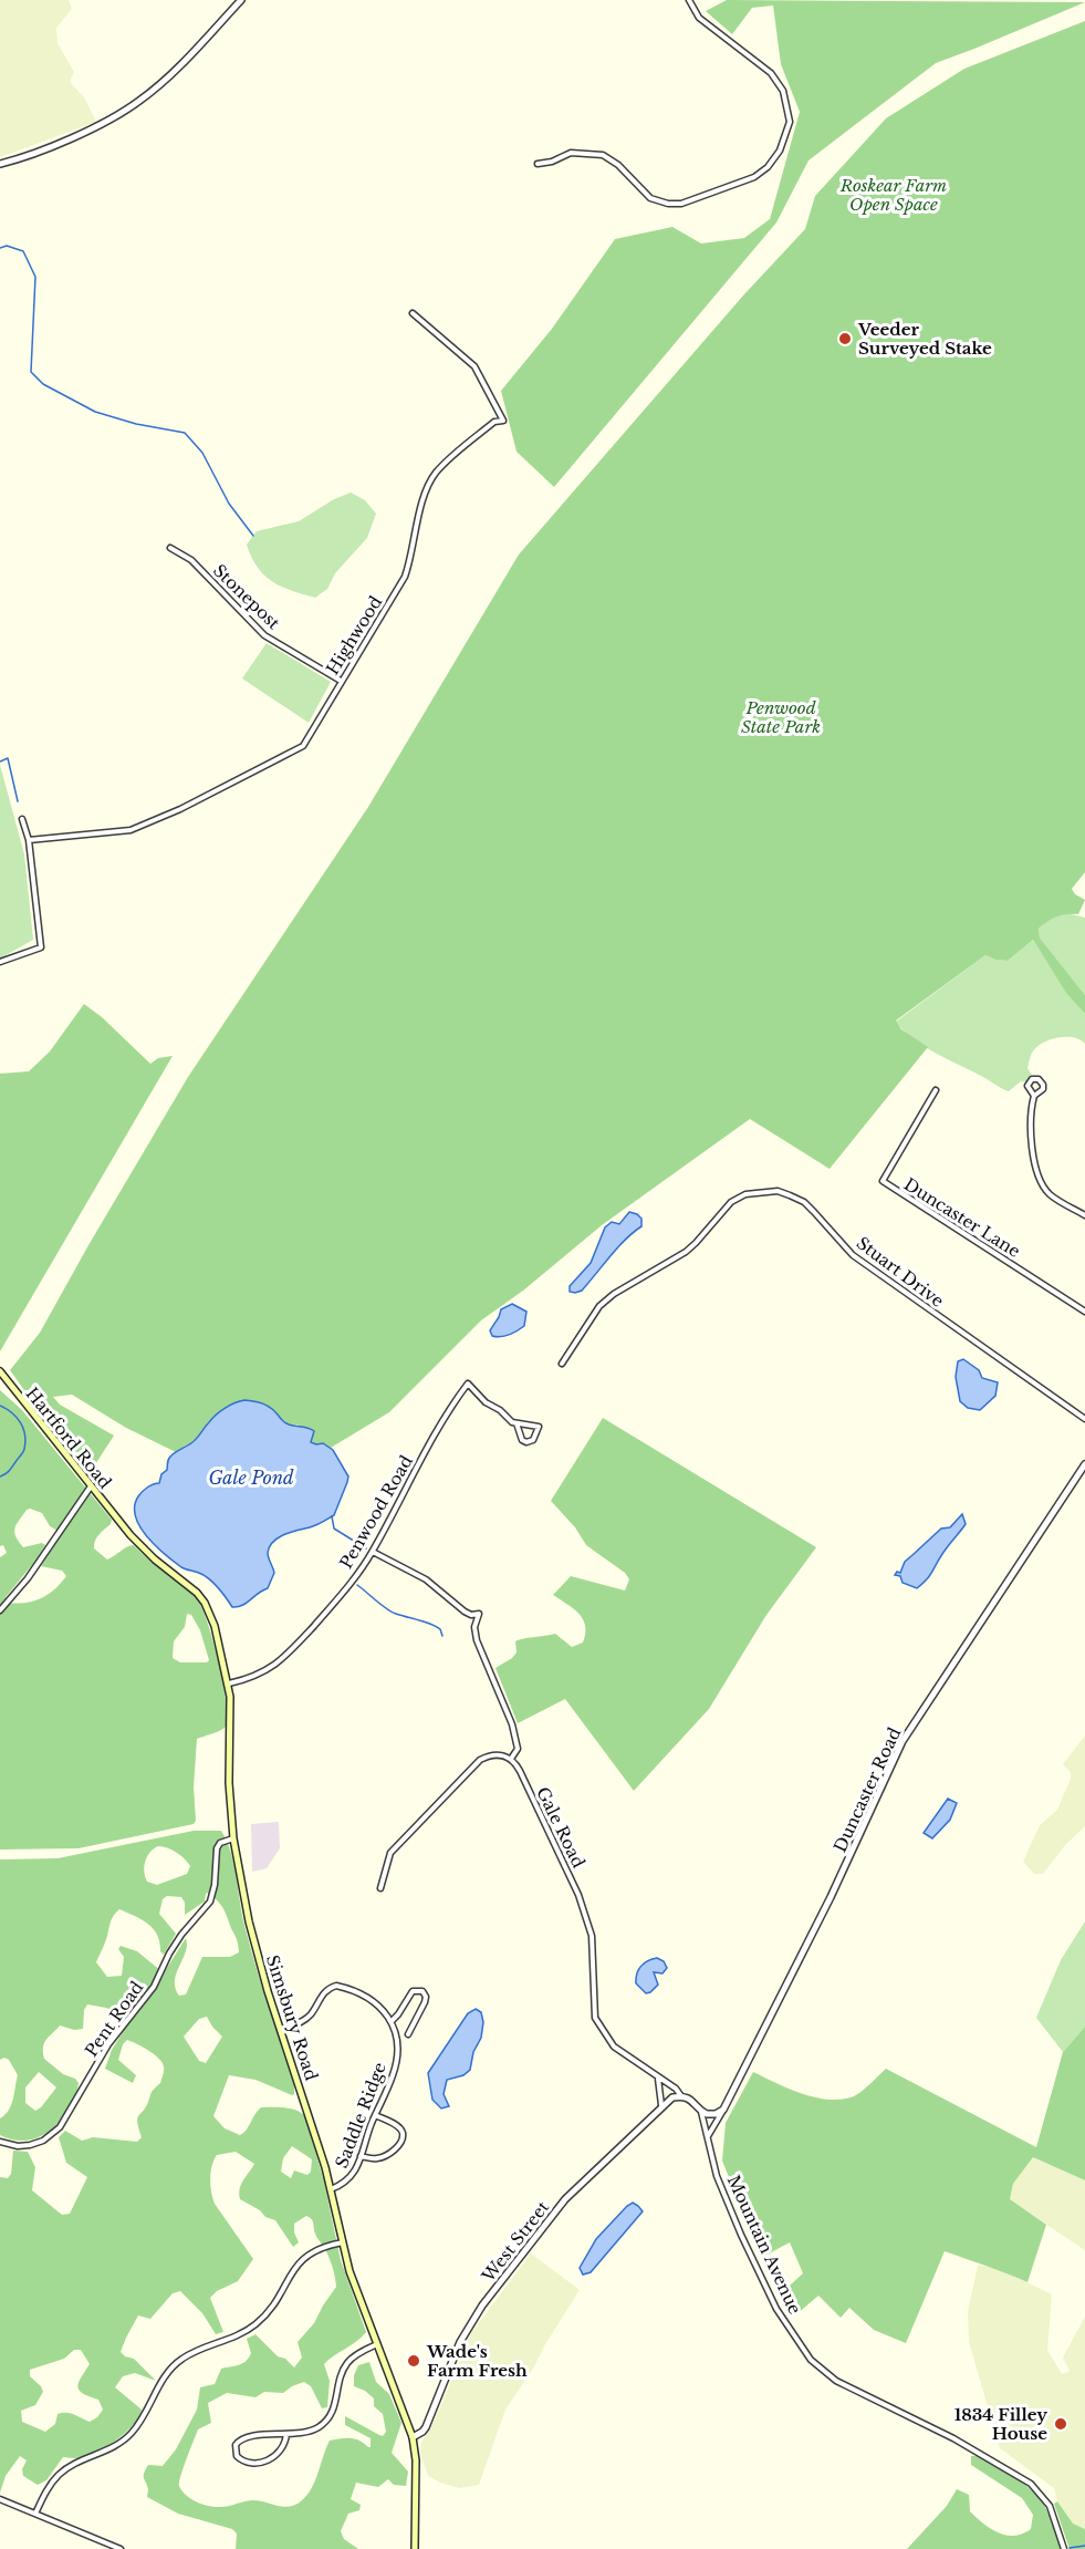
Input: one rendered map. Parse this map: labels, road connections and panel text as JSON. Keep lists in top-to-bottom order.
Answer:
{
  "streets": {
    "main road": ["Hartford Road", "Simsbury Road"],
    "street": [
      "Stonepost",
      "Highwood",
      "Duncaster Lane",
      "Stuart Drive",
      "Penwood Road",
      "Duncaster Road",
      "Gale Road",
      "Pent Road",
      "Saddle Ridge",
      "West Street",
      "Mountain Avenue"
    ]
  },
  "crossings": [
    ["Stonepost", "Highwood"],
    ["Hartford Road", "Simsbury Road"],
    ["Penwood Road", "Simsbury Road"],
    ["Duncaster Road", "Mountain Avenue"],
    ["Gale Road", "West Street"],
    ["Simsbury Road", "Pent Road"],
    ["Simsbury Road", "Saddle Ridge"],
    ["Simsbury Road", "West Street"]
  ],
  "water": ["Gale Pond"],
  "parks": ["Roskear Farm Open Space", "Penwood State Park"],
  "places": ["Veeder Surveyed Stake", "Wade's Farm Fresh", "1834 Filley House"]
}
